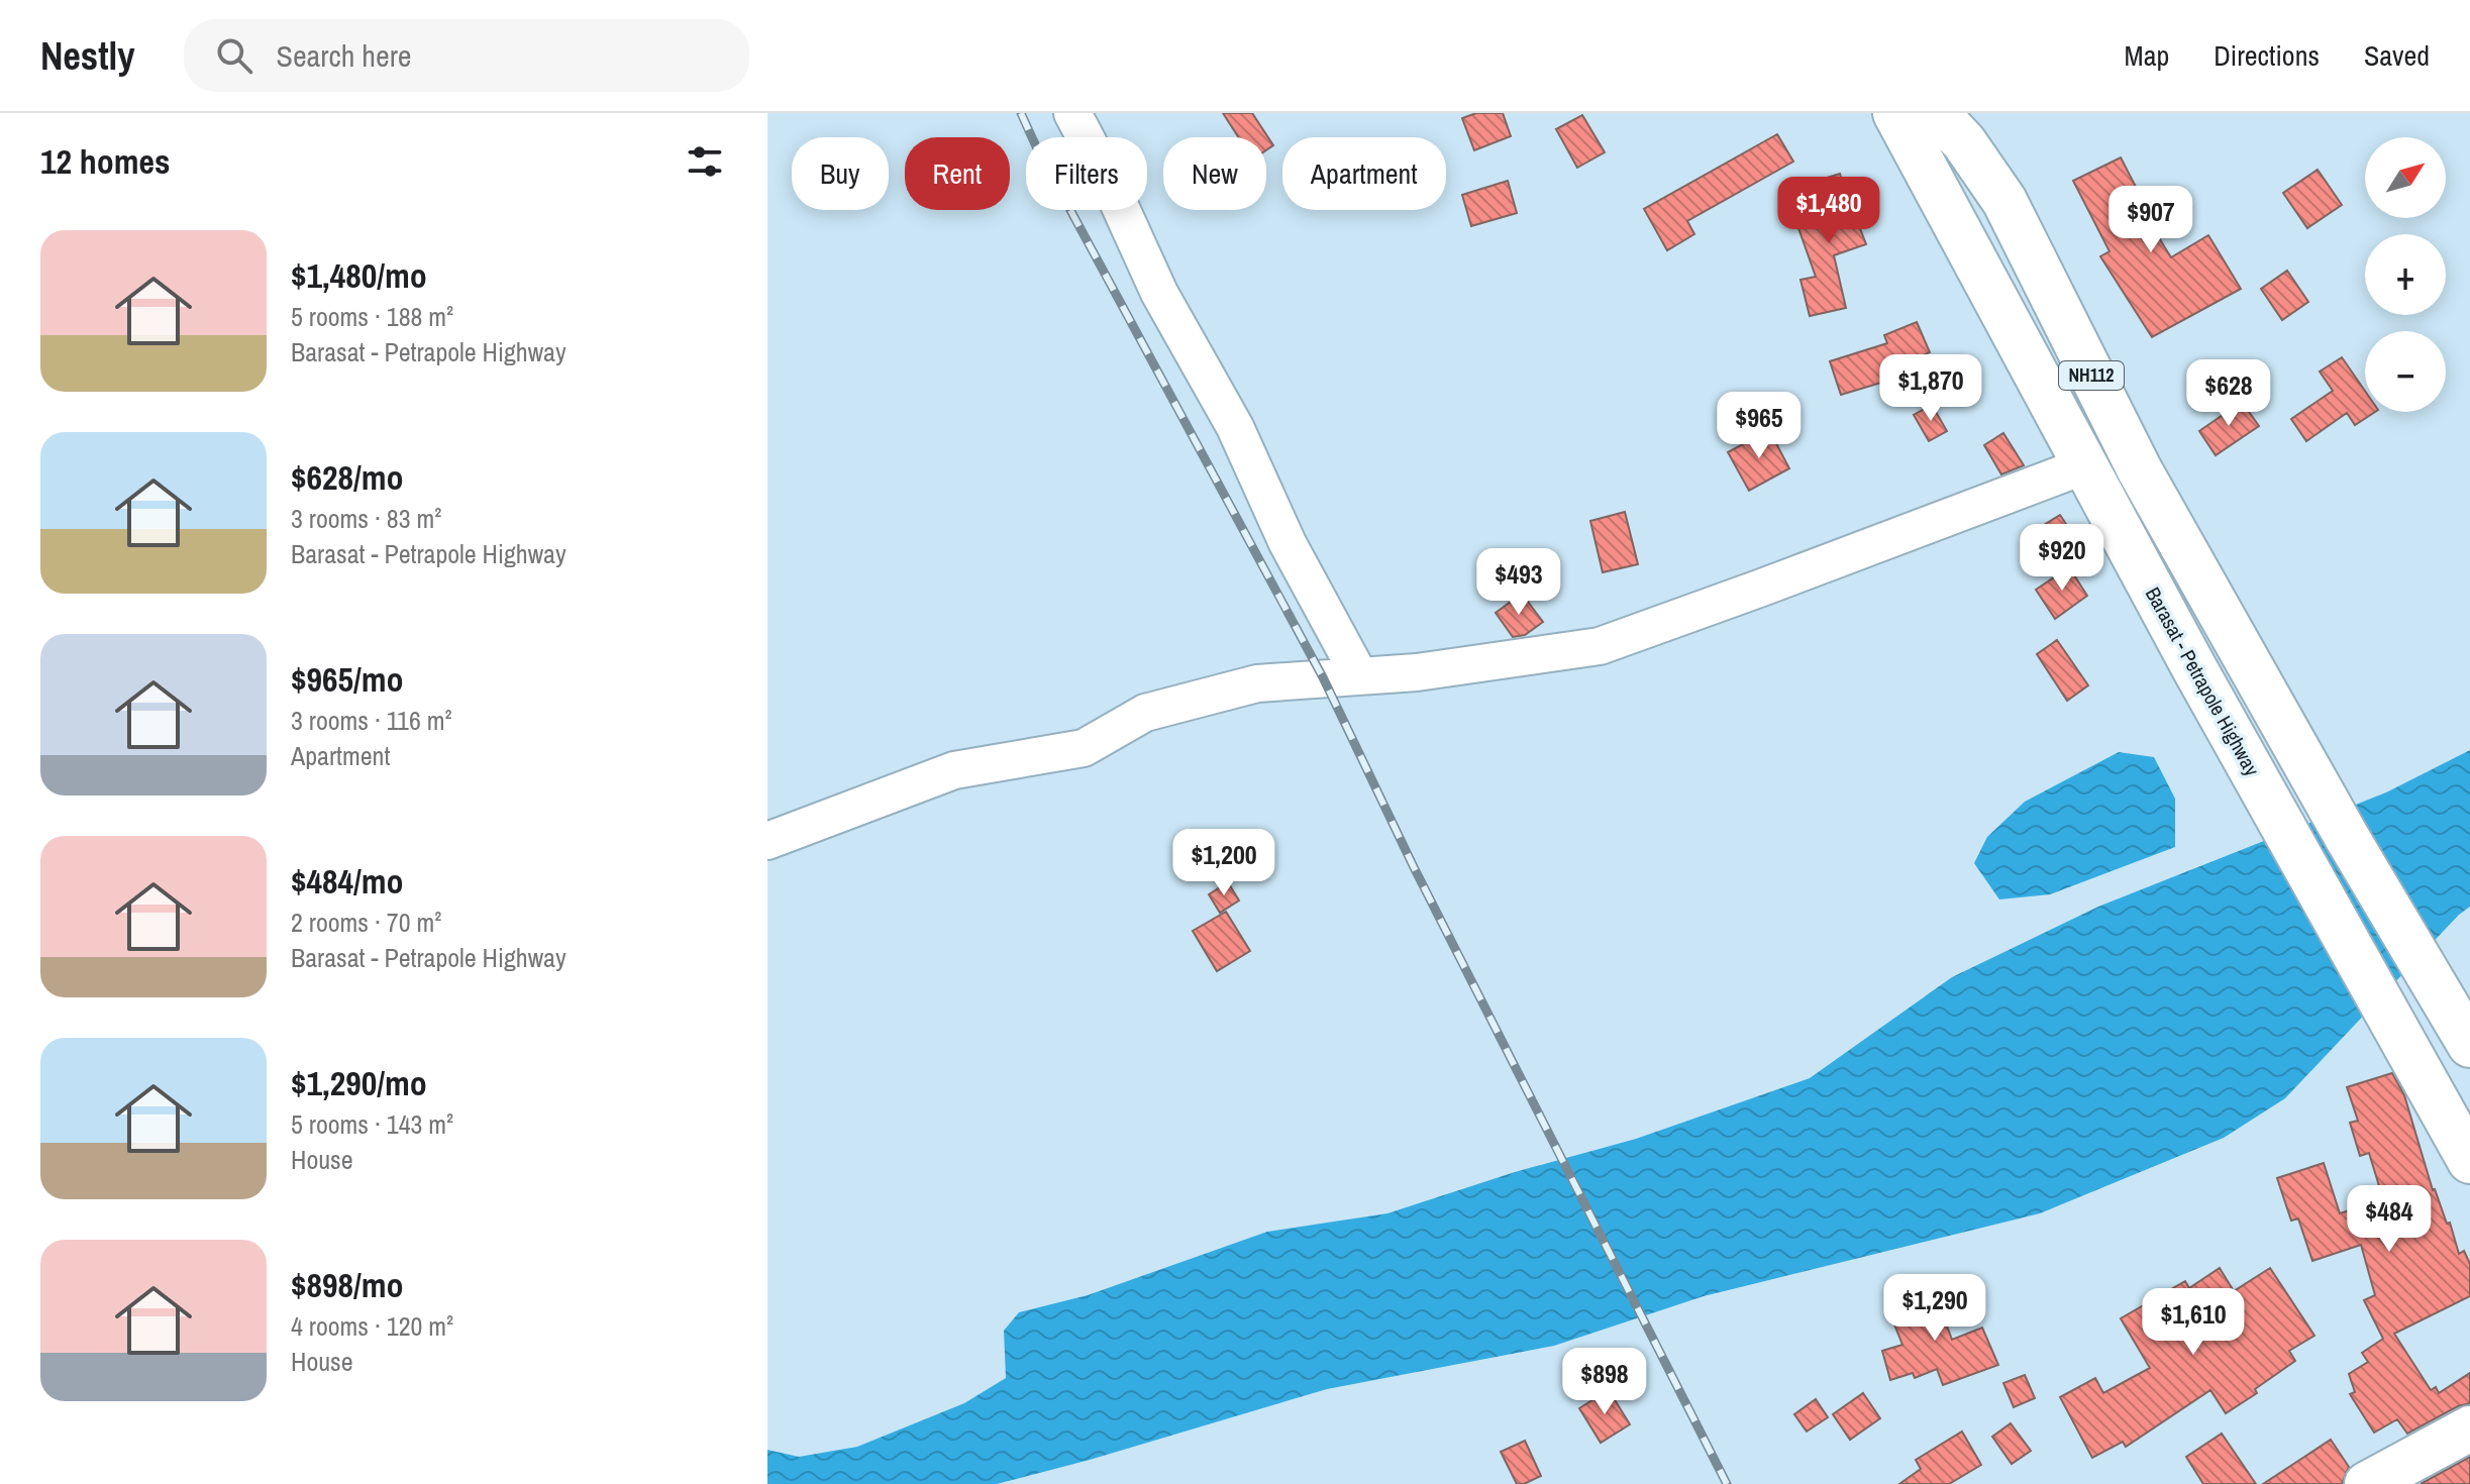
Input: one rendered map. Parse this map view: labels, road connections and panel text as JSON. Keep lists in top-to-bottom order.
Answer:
{
  "streets": {
    "main road": ["NH112", "Barasat - Petrapole Highway"]
  },
  "north": "top right",
  "page": {
    "header": "Nestly",
    "search": "Search here",
    "nav": ["Map", "Directions", "Saved"],
    "heading": "12 homes",
    "map_buttons": ["+", "−"],
    "chip": [
      "Buy",
      "Rent",
      "Filters",
      "New",
      "Apartment"
    ],
    "price": [
      "$1,480",
      "$907",
      "$1,870",
      "$628",
      "$965",
      "$920",
      "$493",
      "$1,200",
      "$484",
      "$1,290",
      "$1,610",
      "$898"
    ],
    "list": [
      {
        "name": "$1,480/mo",
        "note": "5 rooms · 188 m² · Barasat - Petrapole Highway"
      },
      {
        "name": "$628/mo",
        "note": "3 rooms · 83 m² · Barasat - Petrapole Highway"
      },
      {
        "name": "$965/mo",
        "note": "3 rooms · 116 m² · Apartment"
      },
      {
        "name": "$484/mo",
        "note": "2 rooms · 70 m² · Barasat - Petrapole Highway"
      },
      {
        "name": "$1,290/mo",
        "note": "5 rooms · 143 m² · House"
      },
      {
        "name": "$898/mo",
        "note": "4 rooms · 120 m² · House"
      }
    ]
  }
}
